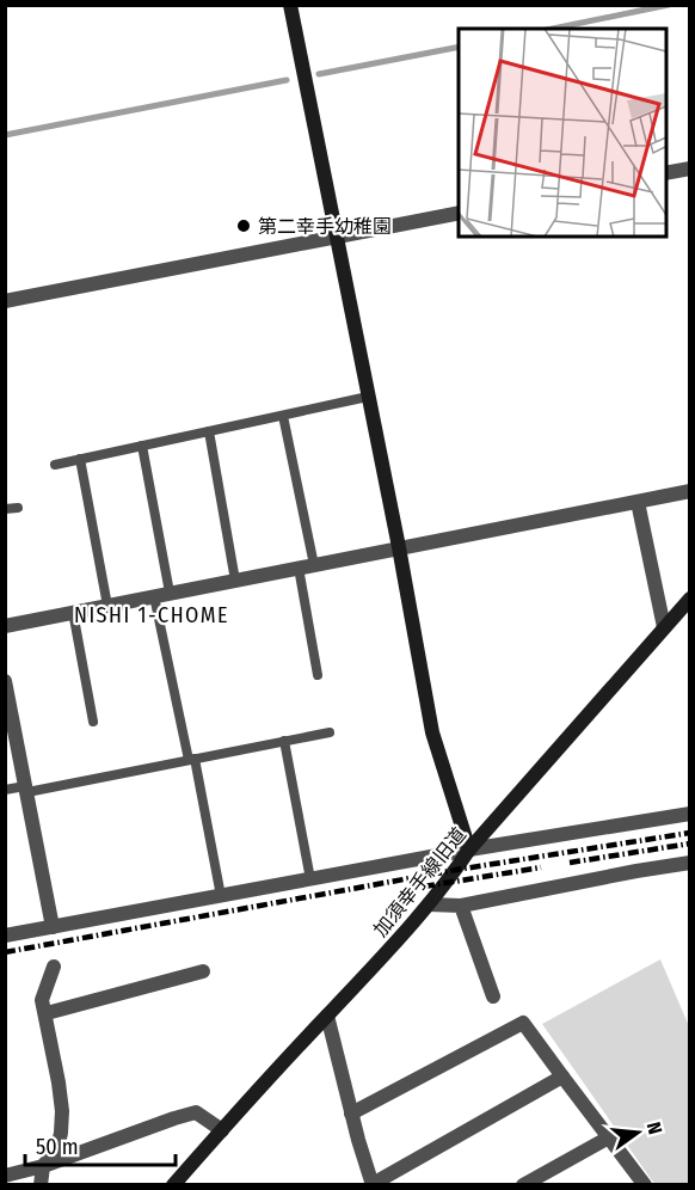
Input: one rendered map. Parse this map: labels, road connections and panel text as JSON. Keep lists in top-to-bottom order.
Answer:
{
  "streets": {
    "street": ["加須幸手線旧道"]
  },
  "districts": ["NISHI 1-CHOME"],
  "places": ["第二幸手幼稚園"],
  "scale_bar": "50 m",
  "north": "right"
}
